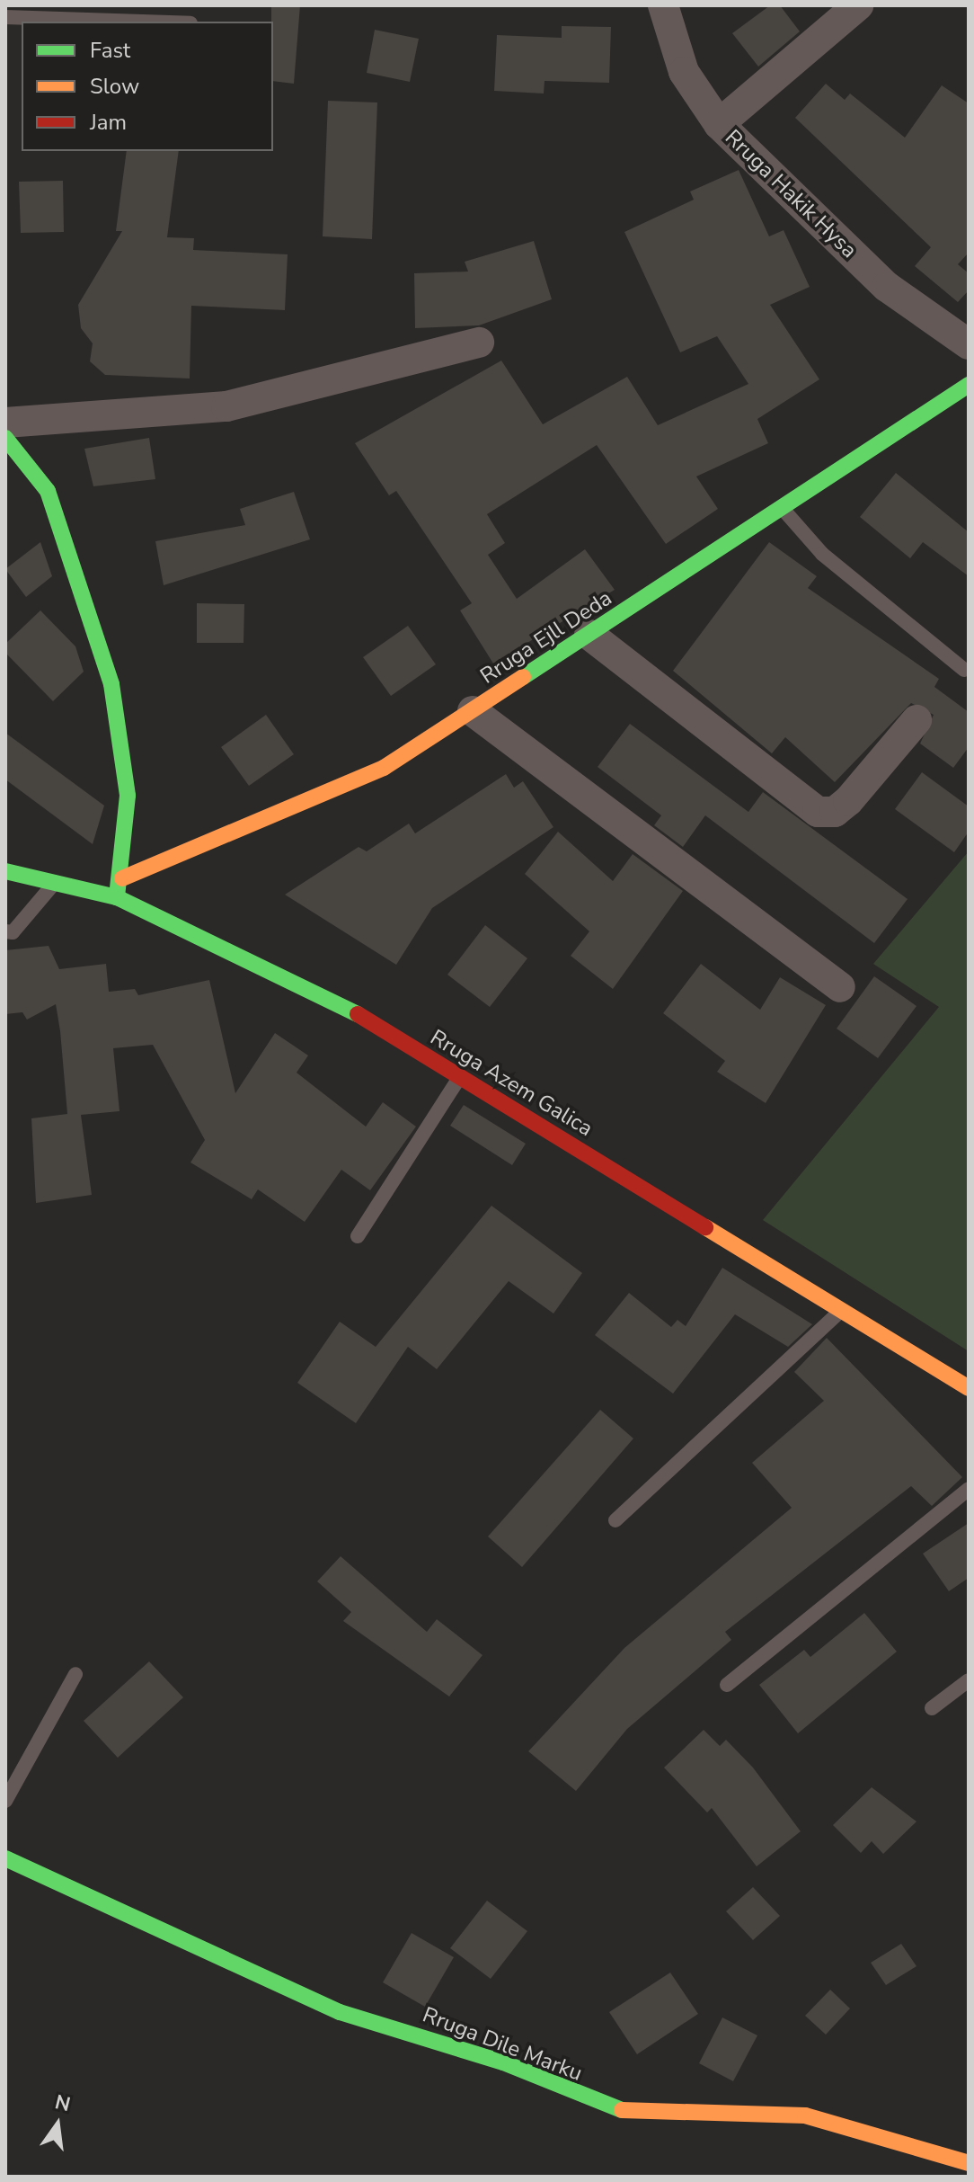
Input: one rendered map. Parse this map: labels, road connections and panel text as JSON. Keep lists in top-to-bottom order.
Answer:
{
  "streets": {
    "street": [
      "Rruga Hakik Hysa",
      "Rruga Ejll Deda",
      "Rruga Azem Galica",
      "Rruga Dile Marku"
    ]
  },
  "legend": ["Fast", "Slow", "Jam"],
  "north": "top"
}
